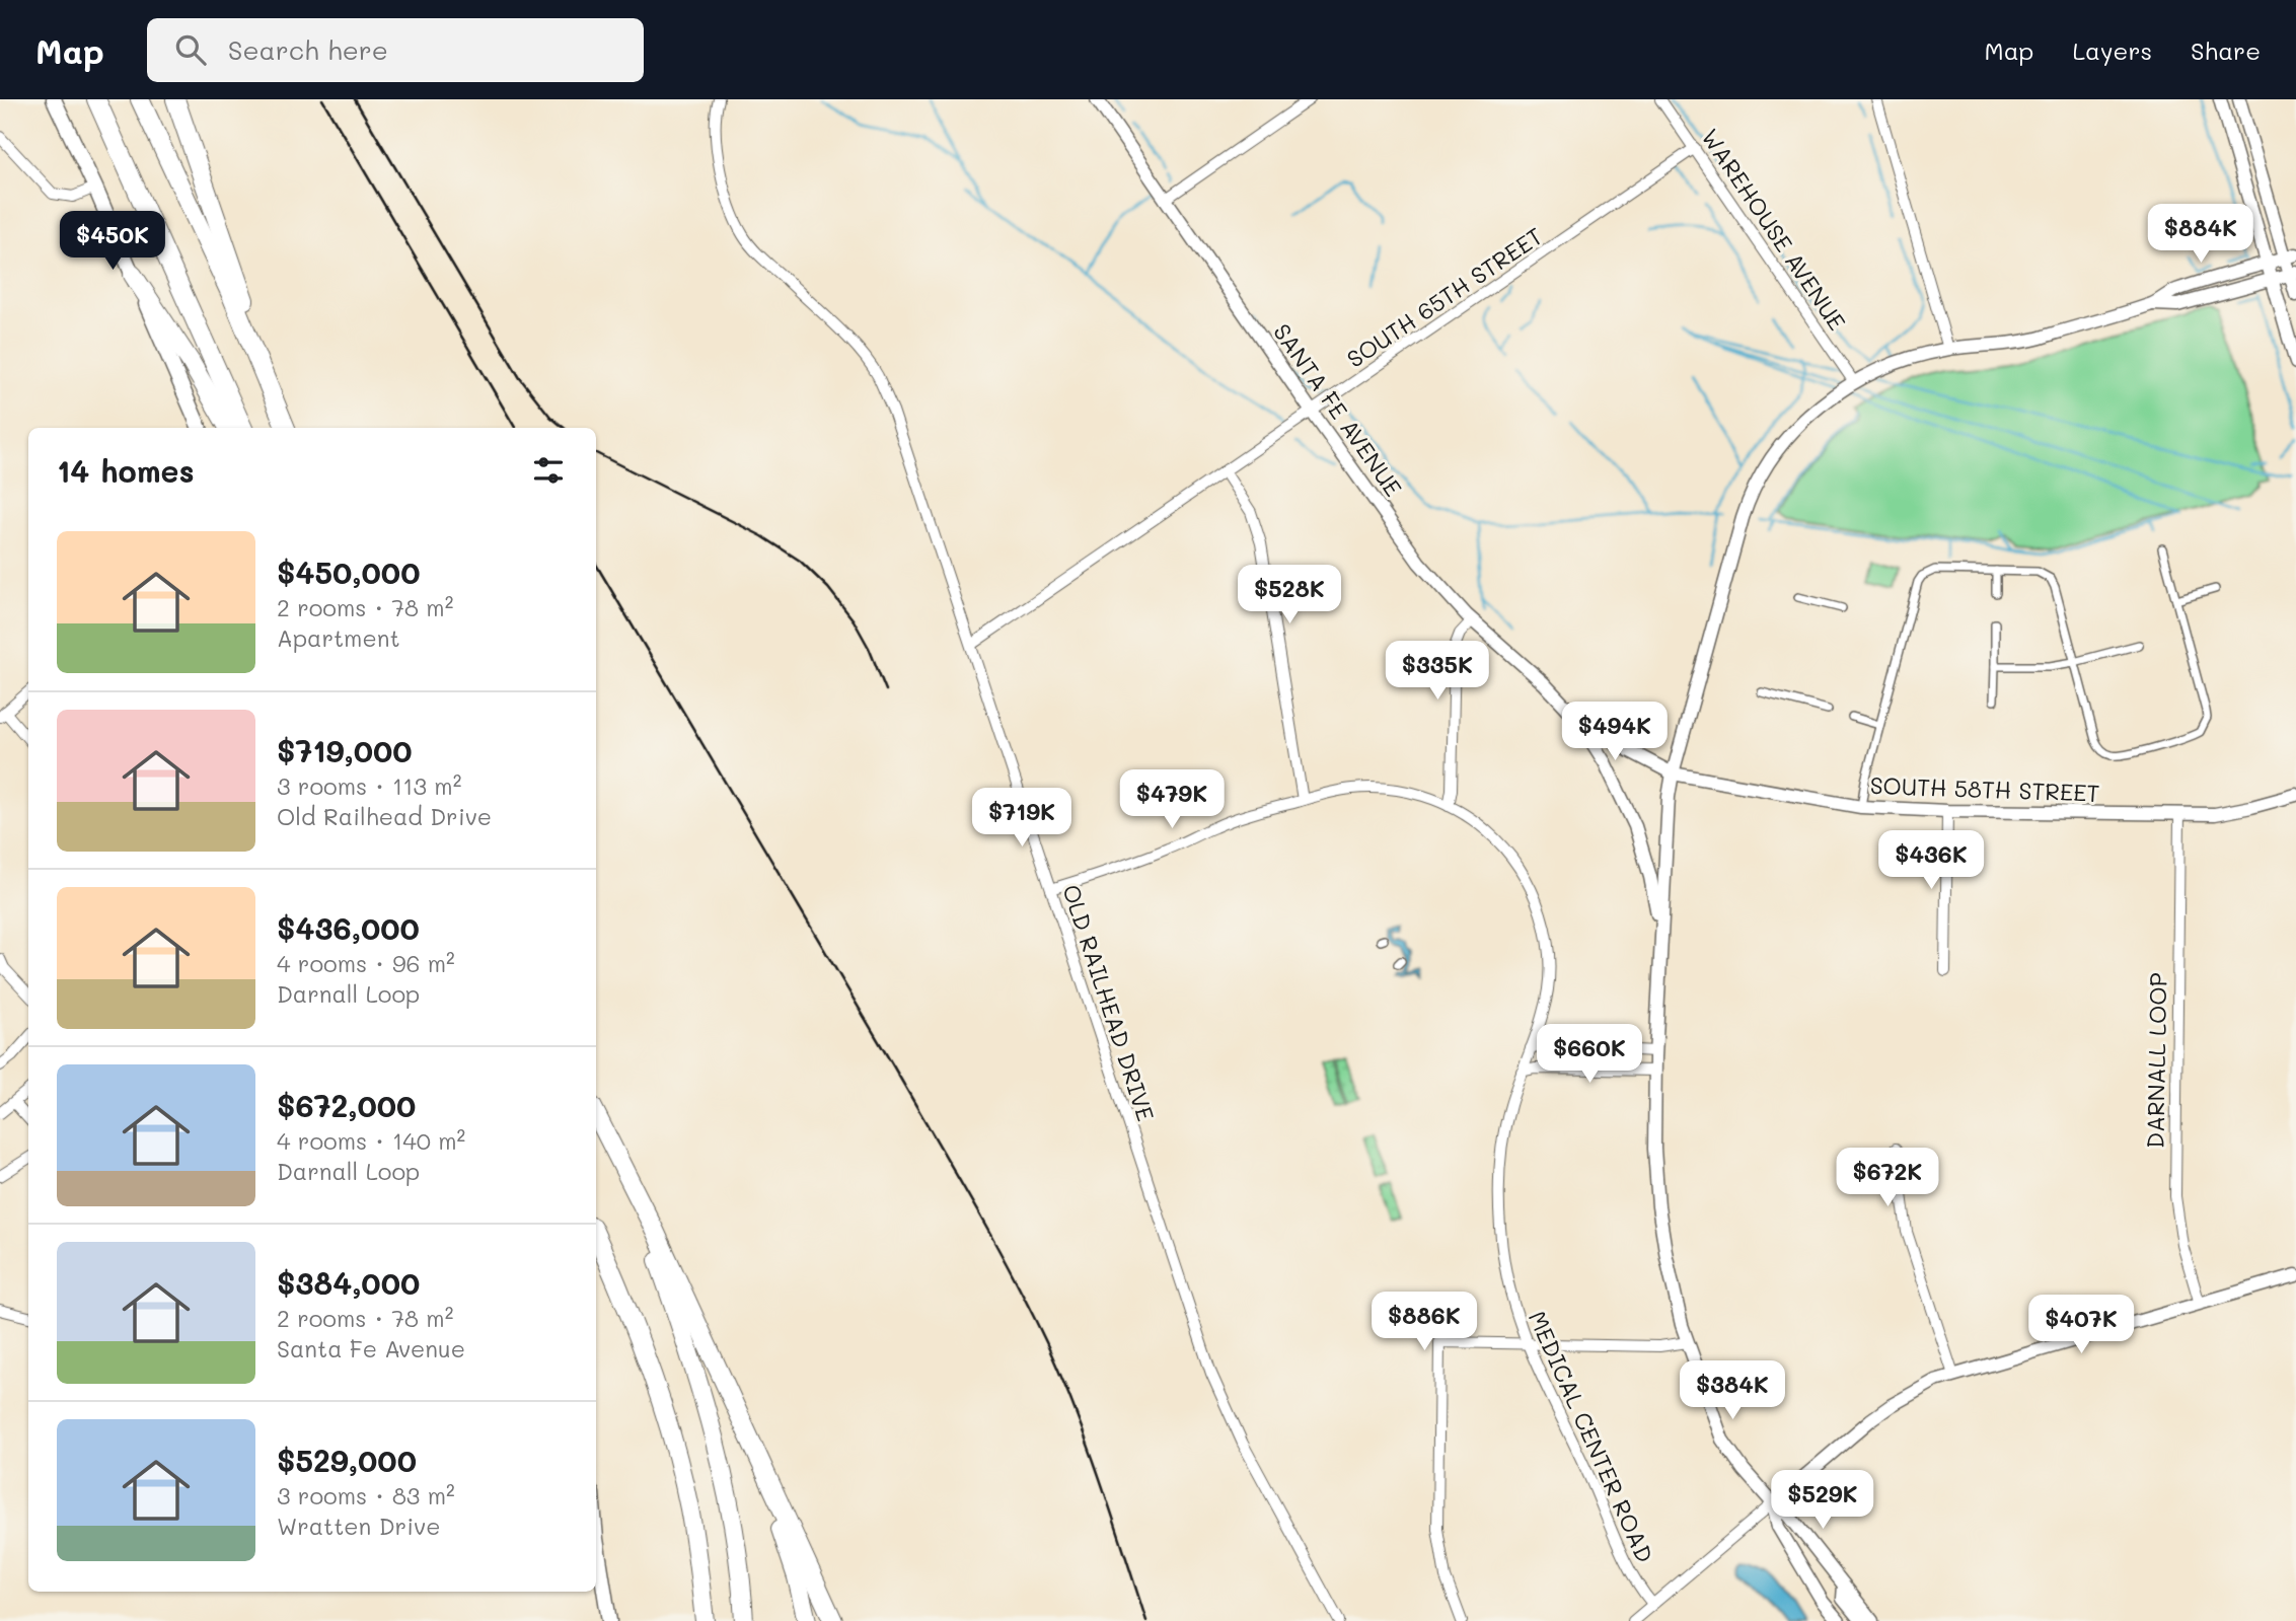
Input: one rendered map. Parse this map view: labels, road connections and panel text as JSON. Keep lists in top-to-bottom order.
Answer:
{
  "streets": {
    "street": [
      "WAREHOUSE AVENUE",
      "SOUTH 65TH STREET",
      "SANTA FE AVENUE",
      "SOUTH 58TH STREET",
      "OLD RAILHEAD DRIVE",
      "DARNALL LOOP",
      "MEDICAL CENTER ROAD"
    ]
  },
  "crossings": [
    ["WAREHOUSE AVENUE", "SOUTH 65TH STREET"],
    ["SOUTH 65TH STREET", "SANTA FE AVENUE"],
    ["SOUTH 65TH STREET", "OLD RAILHEAD DRIVE"],
    ["SANTA FE AVENUE", "SOUTH 58TH STREET"],
    ["SOUTH 58TH STREET", "DARNALL LOOP"],
    ["OLD RAILHEAD DRIVE", "MEDICAL CENTER ROAD"]
  ],
  "page": {
    "header": "Map",
    "search": "Search here",
    "nav": ["Map", "Layers", "Share"],
    "price": [
      "$884K",
      "$450K",
      "$528K",
      "$335K",
      "$494K",
      "$479K",
      "$719K",
      "$436K",
      "$660K",
      "$672K",
      "$886K",
      "$407K",
      "$384K",
      "$529K"
    ],
    "heading": "14 homes",
    "list": [
      {
        "name": "$450,000",
        "note": "2 rooms · 78 m² · Apartment"
      },
      {
        "name": "$719,000",
        "note": "3 rooms · 113 m² · Old Railhead Drive"
      },
      {
        "name": "$436,000",
        "note": "4 rooms · 96 m² · Darnall Loop"
      },
      {
        "name": "$672,000",
        "note": "4 rooms · 140 m² · Darnall Loop"
      },
      {
        "name": "$384,000",
        "note": "2 rooms · 78 m² · Santa Fe Avenue"
      },
      {
        "name": "$529,000",
        "note": "3 rooms · 83 m² · Wratten Drive"
      }
    ]
  }
}
